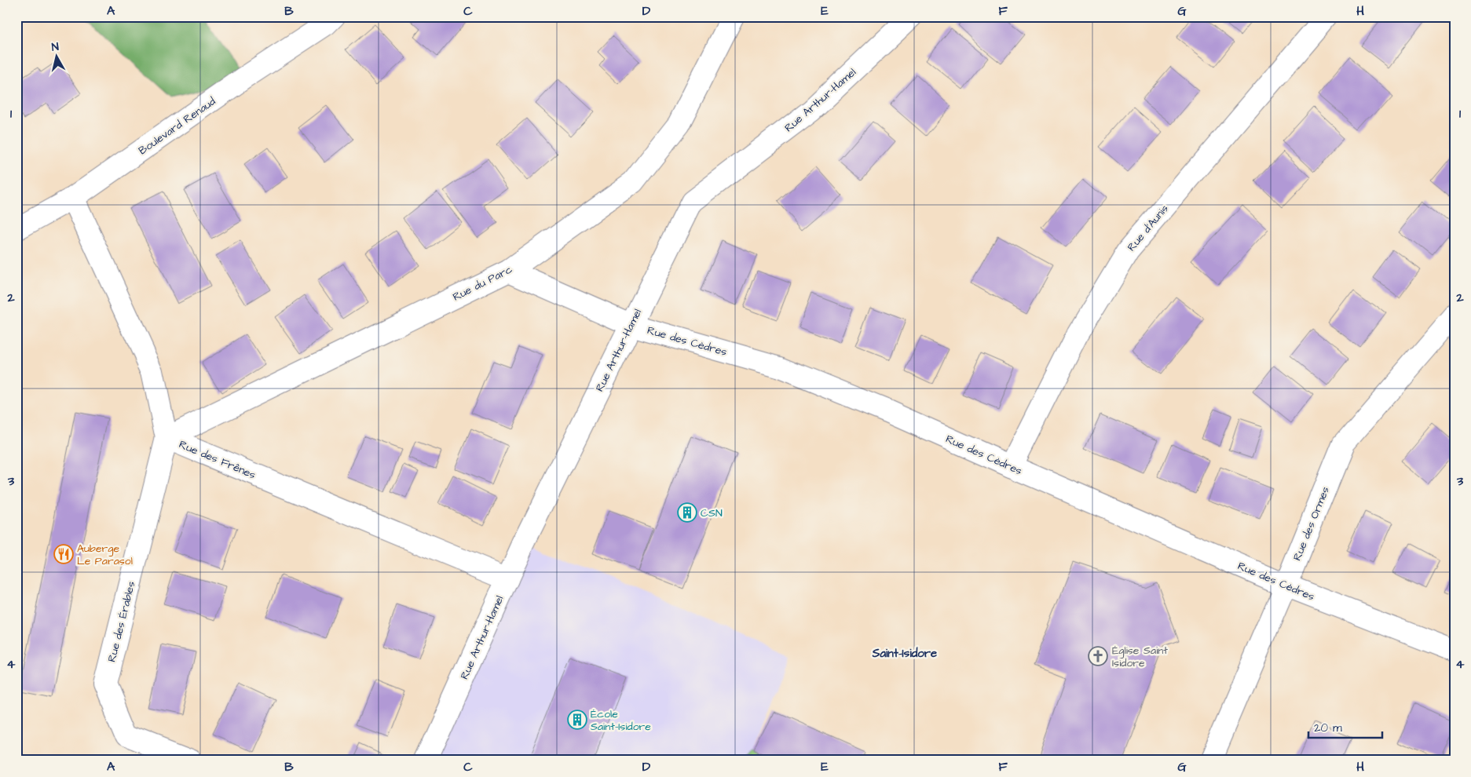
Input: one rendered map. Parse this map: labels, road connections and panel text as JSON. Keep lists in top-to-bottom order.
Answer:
{
  "streets": {
    "street": [
      "Rue Arthur-Hamel",
      "Boulevard Renaud",
      "Rue d'Aunis",
      "Rue du Parc",
      "Rue des Cèdres",
      "Rue des Frênes",
      "Rue des Ormes",
      "Rue des Érables"
    ]
  },
  "crossings": [
    ["Rue Arthur-Hamel", "Rue des Cèdres"],
    ["Rue Arthur-Hamel", "Rue des Frênes"],
    ["Boulevard Renaud", "Rue des Frênes"],
    ["Rue d'Aunis", "Rue des Cèdres"],
    ["Rue du Parc", "Rue des Cèdres"],
    ["Rue du Parc", "Rue des Frênes"],
    ["Rue du Parc", "Rue des Érables"],
    ["Rue des Cèdres", "Rue des Ormes"],
    ["Rue des Frênes", "Rue des Érables"]
  ],
  "districts": ["Saint-Isidore"],
  "places": {
    "building": ["CSN", "École Saint-Isidore"],
    "restaurant": ["Auberge Le Parasol"],
    "church": ["Église Saint Isidore"]
  },
  "scale_bar": "20 m",
  "north": "top",
  "grid": {
    "columns": [
      "A",
      "B",
      "C",
      "D",
      "E",
      "F",
      "G",
      "H"
    ],
    "rows": [
      "1",
      "2",
      "3",
      "4"
    ]
  }
}
